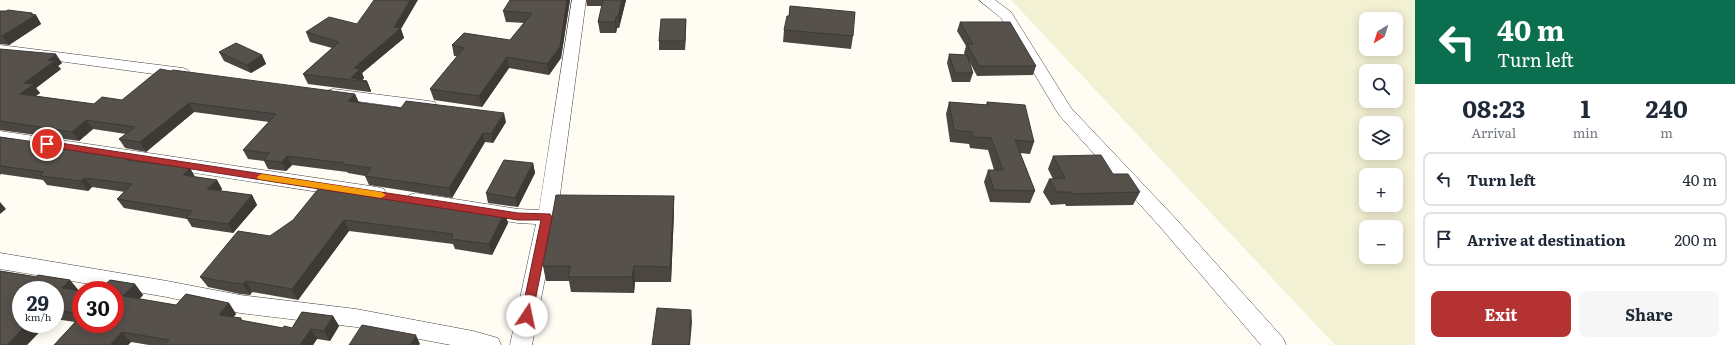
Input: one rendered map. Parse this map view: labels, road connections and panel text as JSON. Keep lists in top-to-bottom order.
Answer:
{
  "north": "bottom left",
  "page": {
    "turn": ["40 m", "Turn left"],
    "map_buttons": ["+", "−"],
    "eta": [
      "08:23",
      "Arrival",
      "1",
      "min",
      "240",
      "m"
    ],
    "list": [
      {
        "name": "Turn left",
        "value": "40 m"
      },
      {
        "name": "Arrive at destination",
        "value": "200 m"
      }
    ],
    "speed": "29 km/h",
    "limit": "30",
    "buttons": ["Exit", "Share"]
  }
}
